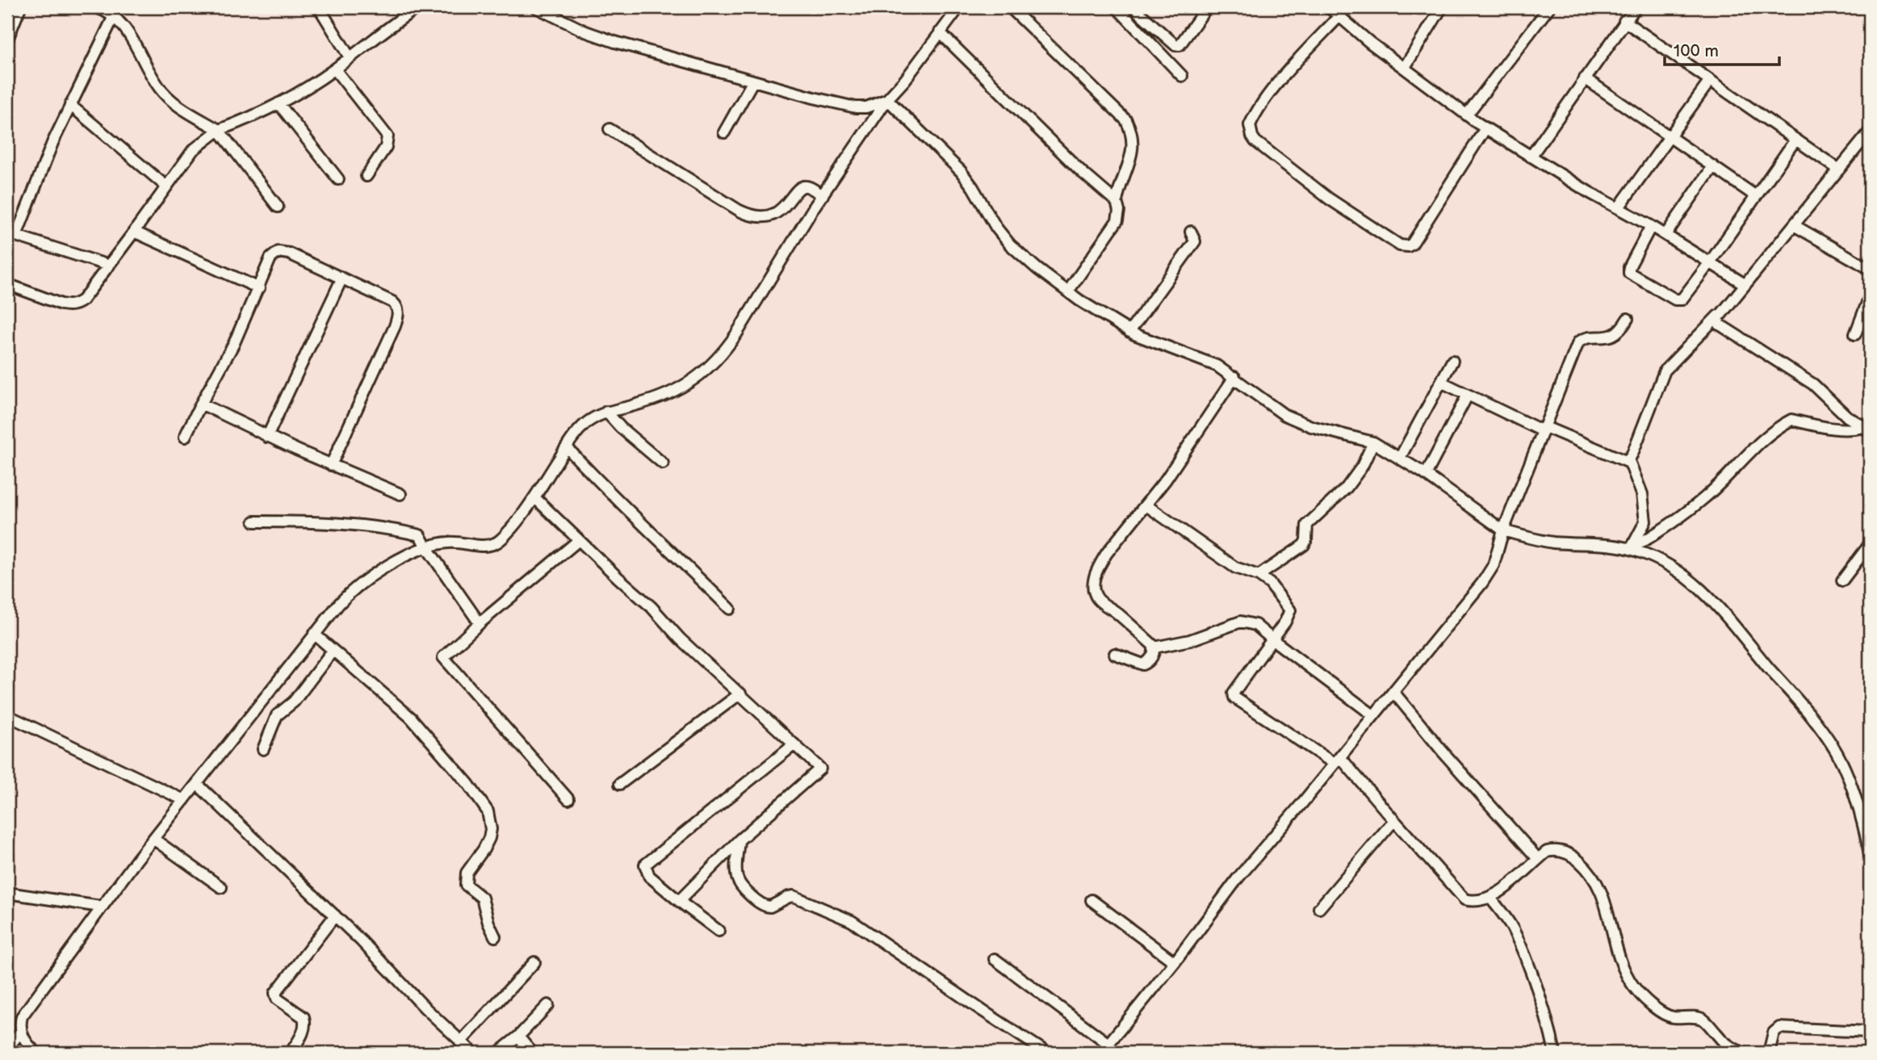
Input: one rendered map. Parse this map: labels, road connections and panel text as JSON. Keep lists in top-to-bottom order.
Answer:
{
  "scale_bar": "100 m"
}
